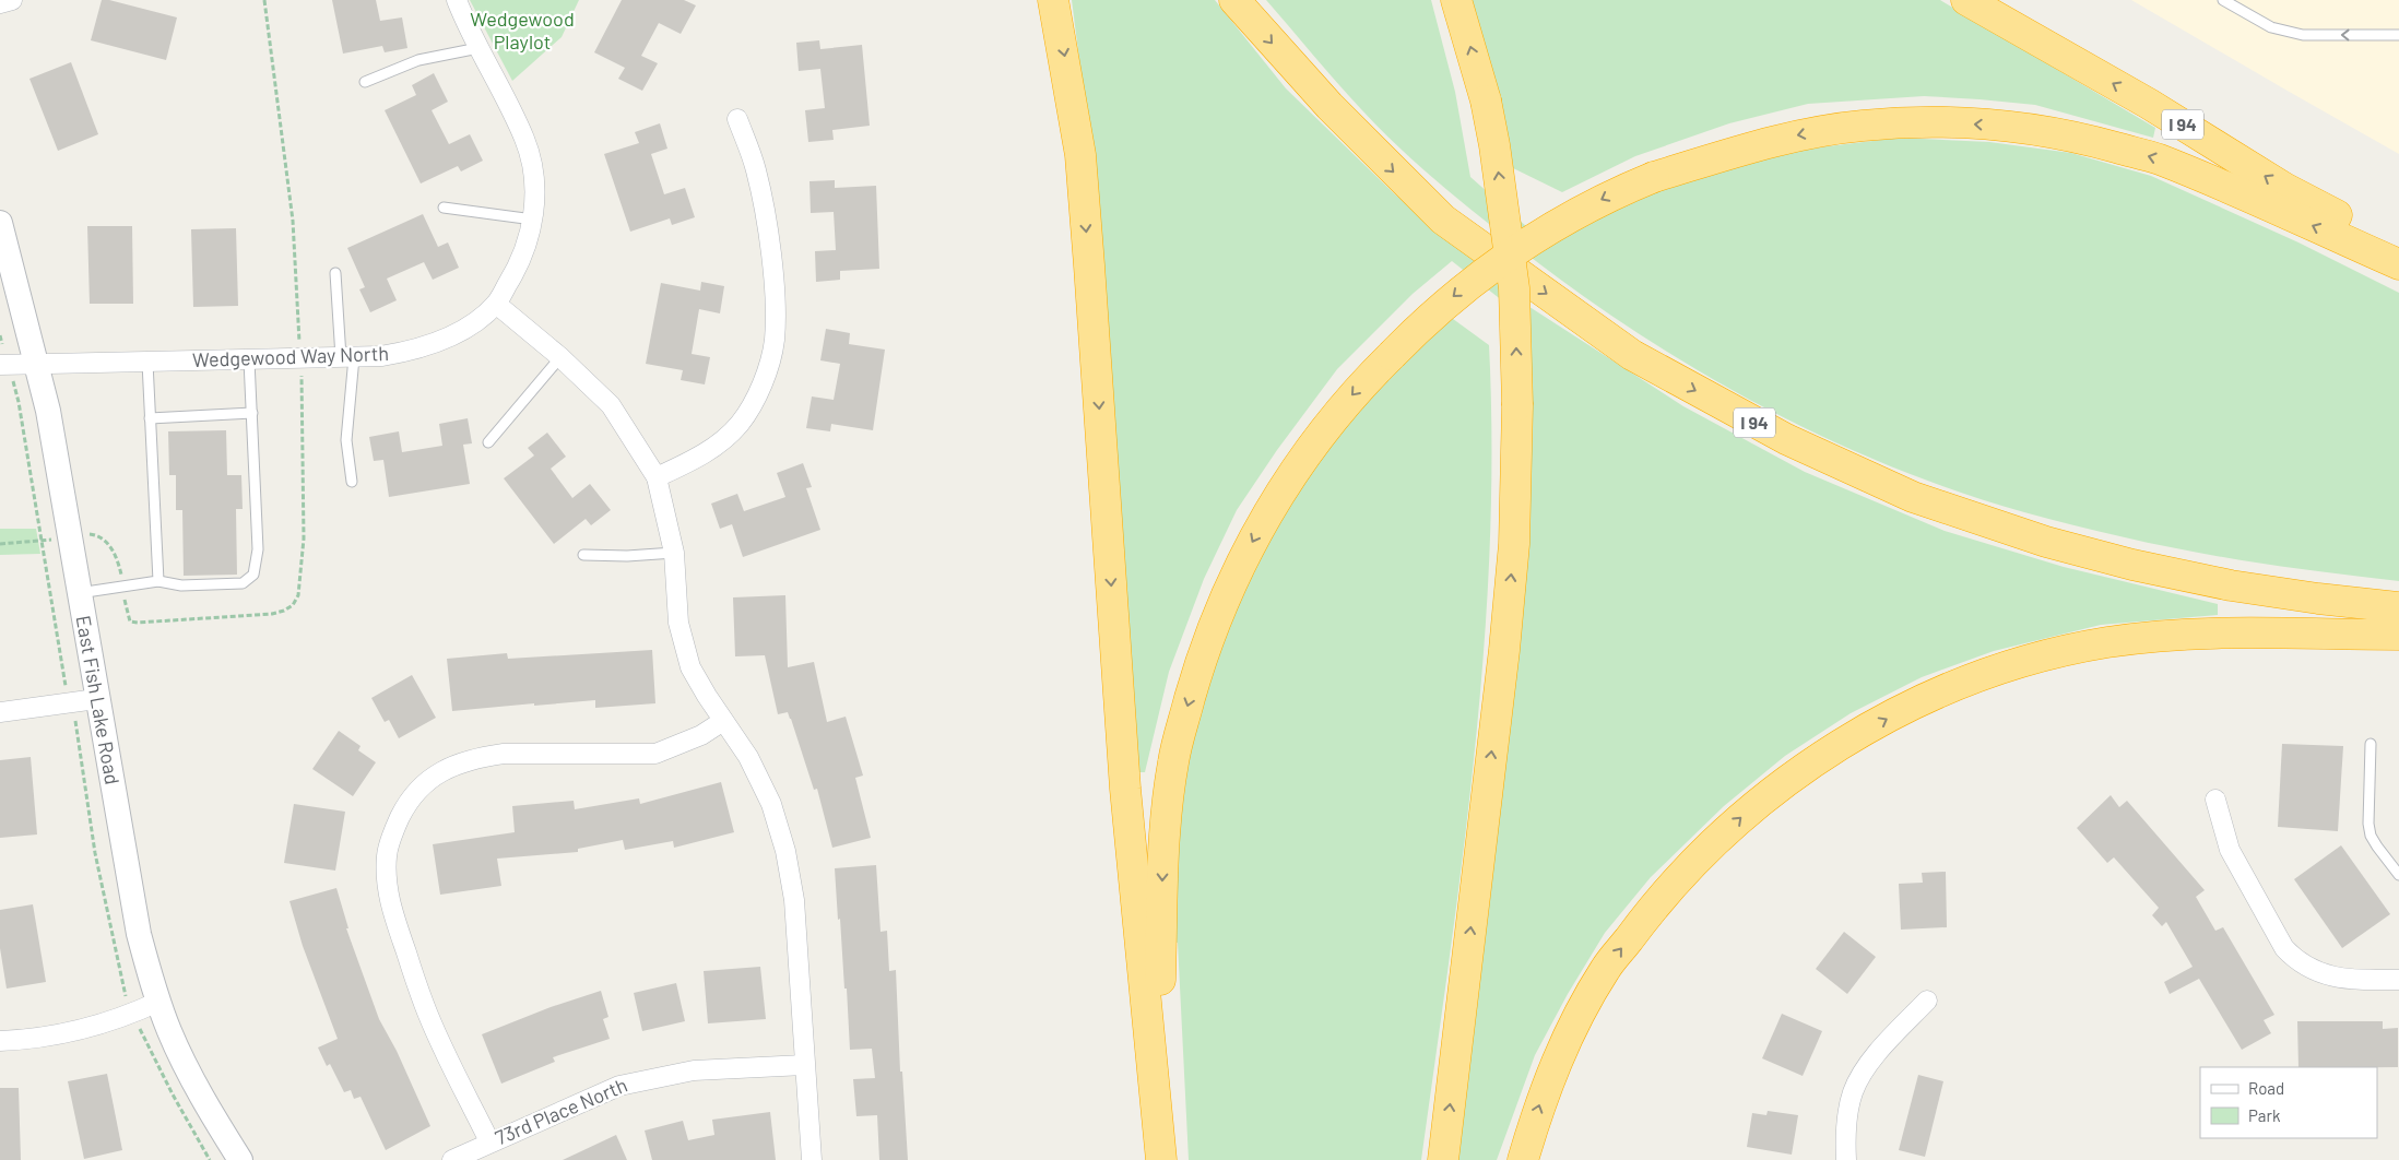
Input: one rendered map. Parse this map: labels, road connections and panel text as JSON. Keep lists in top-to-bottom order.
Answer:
{
  "streets": {
    "highway": ["I 94"],
    "street": ["Wedgewood Way North", "East Fish Lake Road", "73rd Place North"]
  },
  "crossings": [
    ["Wedgewood Way North", "East Fish Lake Road"]
  ],
  "parks": ["Wedgewood Playlot"],
  "legend": ["Road", "Park"]
}
